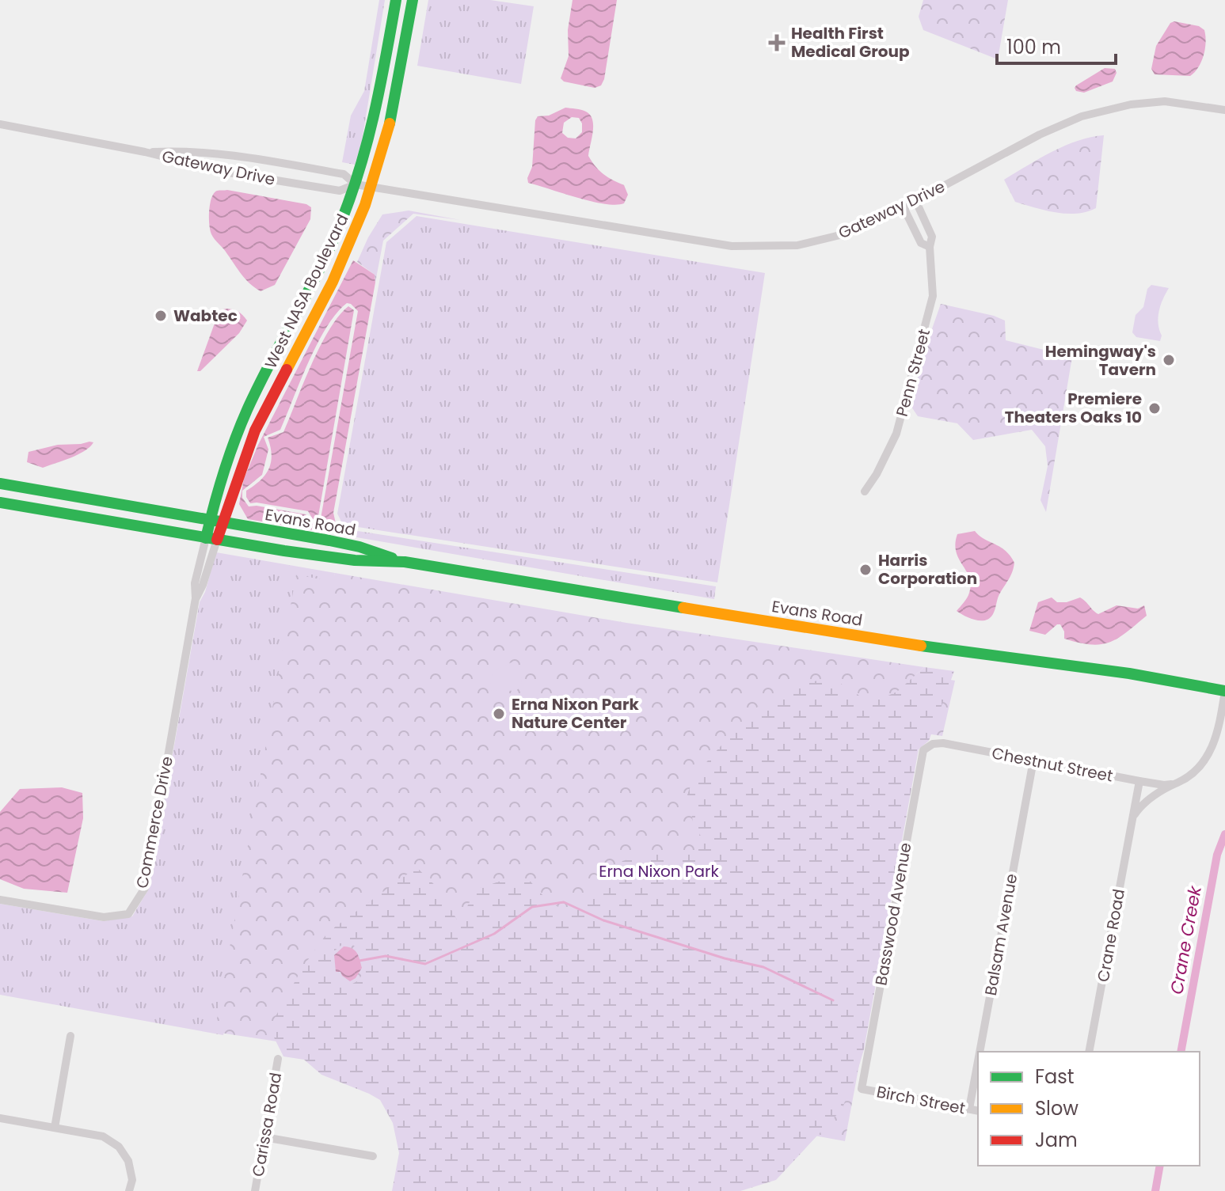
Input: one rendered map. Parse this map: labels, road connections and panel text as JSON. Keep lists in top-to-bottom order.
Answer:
{
  "streets": {
    "main road": ["West NASA Boulevard", "Evans Road"],
    "street": [
      "Gateway Drive",
      "Penn Street",
      "Chestnut Street",
      "Commerce Drive",
      "Basswood Avenue",
      "Balsam Avenue",
      "Crane Road",
      "Birch Street",
      "Carissa Road"
    ]
  },
  "crossings": [
    ["Gateway Drive", "West NASA Boulevard"],
    ["Gateway Drive", "Penn Street"],
    ["West NASA Boulevard", "Evans Road"],
    ["West NASA Boulevard", "Commerce Drive"],
    ["Evans Road", "Commerce Drive"],
    ["Chestnut Street", "Basswood Avenue"],
    ["Chestnut Street", "Balsam Avenue"],
    ["Chestnut Street", "Crane Road"],
    ["Basswood Avenue", "Birch Street"],
    ["Balsam Avenue", "Birch Street"]
  ],
  "water": ["Crane Creek"],
  "parks": ["Erna Nixon Park"],
  "places": {
    "health": ["Health First Medical Group"],
    "other": [
      "Wabtec",
      "Hemingway's Tavern",
      "Premiere Theaters Oaks 10",
      "Harris Corporation",
      "Erna Nixon Park Nature Center"
    ]
  },
  "legend": ["Fast", "Slow", "Jam"],
  "scale_bar": "100 m"
}
